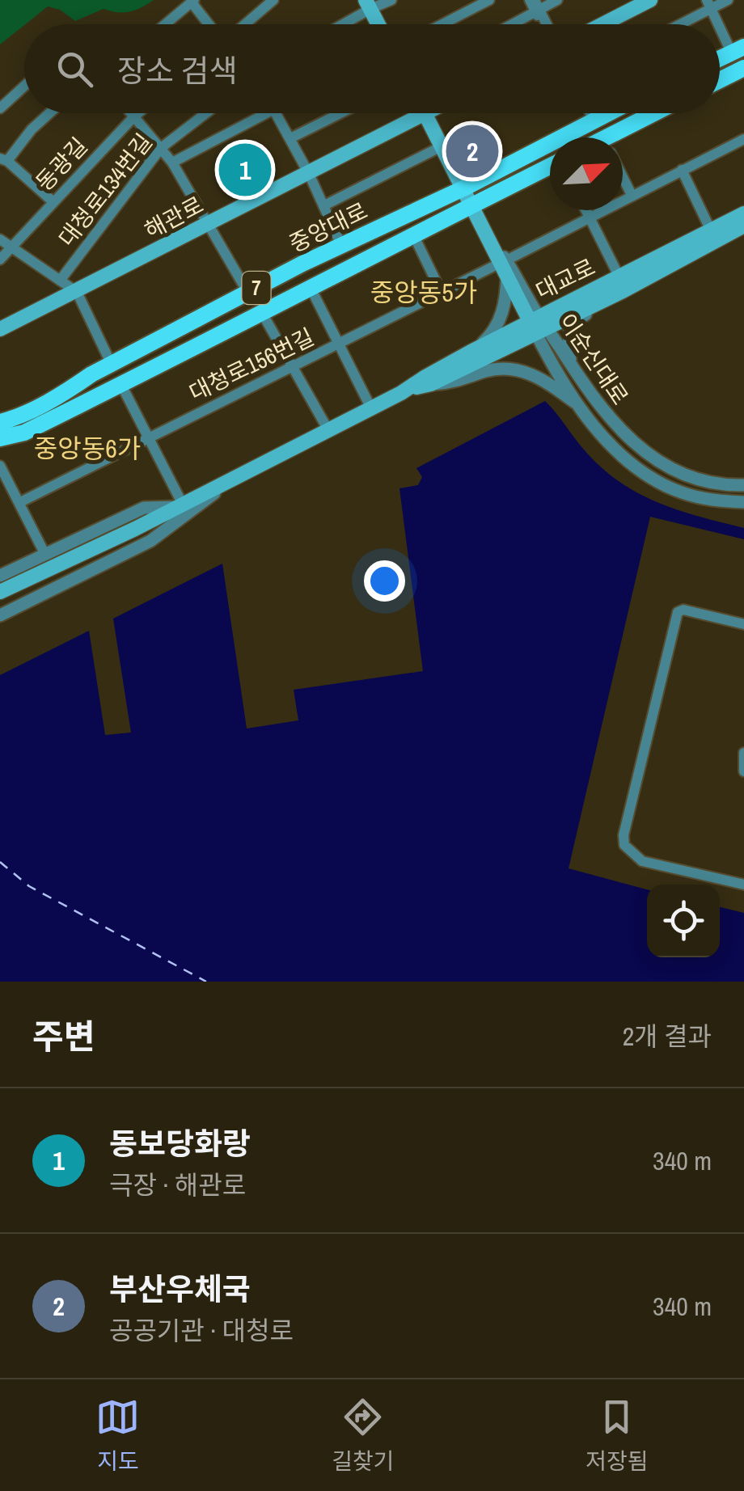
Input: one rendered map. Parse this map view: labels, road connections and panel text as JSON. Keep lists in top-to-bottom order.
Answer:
{
  "streets": {
    "main road": [
      "해관로",
      "중앙대로",
      "대교로",
      "7"
    ],
    "street": [
      "동광길",
      "대청로134번길",
      "이순신대로",
      "대청로156번길"
    ]
  },
  "crossings": [
    ["대교로", "이순신대로"]
  ],
  "districts": ["중앙동5가", "중앙동6가"],
  "north": "top right",
  "page": {
    "search": "장소 검색",
    "pins": ["2", "1"],
    "heading": ["주변", "2개 결과"],
    "list": [
      {
        "mark": "1",
        "name": "동보당화랑",
        "note": "극장 · 해관로",
        "value": "340 m"
      },
      {
        "mark": "2",
        "name": "부산우체국",
        "note": "공공기관 · 대청로",
        "value": "340 m"
      }
    ],
    "nav": ["지도", "길찾기", "저장됨"]
  }
}
